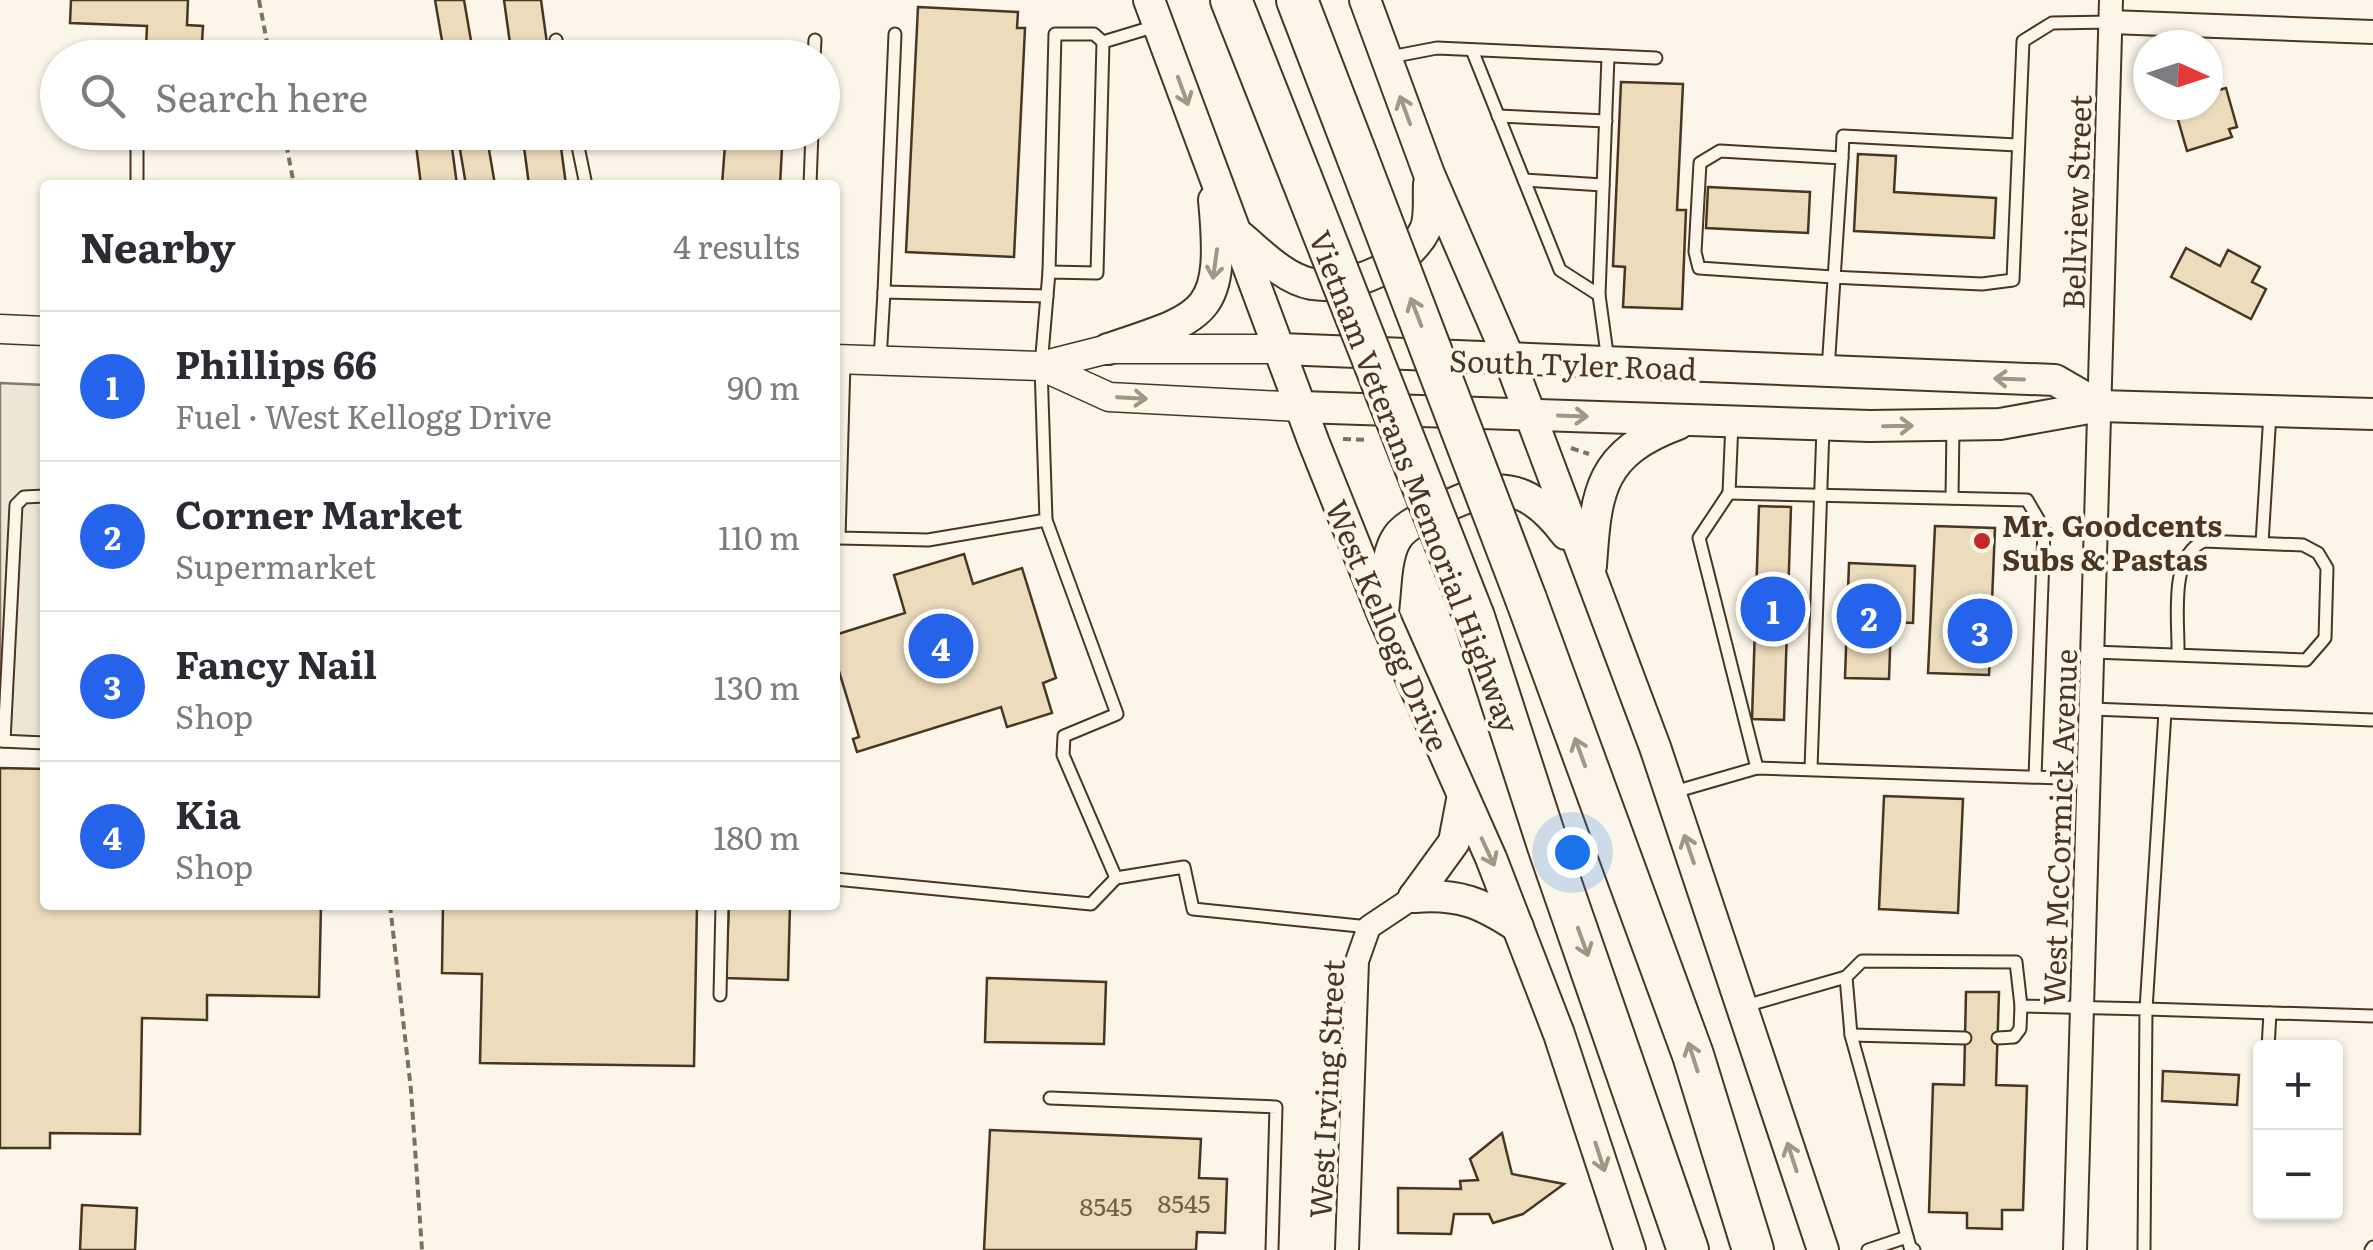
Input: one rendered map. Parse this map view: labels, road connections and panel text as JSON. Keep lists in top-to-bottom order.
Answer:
{
  "streets": {
    "highway": ["Vietnam Veterans Memorial Highway"],
    "main road": ["South Tyler Road", "West Kellogg Drive"],
    "street": ["Bellview Street", "West McCormick Avenue", "West Irving Street"]
  },
  "crossings": [
    ["Bellview Street", "South Tyler Road"],
    ["Bellview Street", "West McCormick Avenue"],
    ["South Tyler Road", "West Kellogg Drive"],
    ["South Tyler Road", "West McCormick Avenue"]
  ],
  "places": ["Mr. Goodcents Subs & Pastas"],
  "house_numbers": ["8545", "8545"],
  "north": "right",
  "page": {
    "search": "Search here",
    "heading": ["Nearby", "4 results"],
    "list": [
      {
        "mark": "1",
        "name": "Phillips 66",
        "note": "Fuel · West Kellogg Drive",
        "value": "90 m"
      },
      {
        "mark": "2",
        "name": "Corner Market",
        "note": "Supermarket",
        "value": "110 m"
      },
      {
        "mark": "3",
        "name": "Fancy Nail",
        "note": "Shop",
        "value": "130 m"
      },
      {
        "mark": "4",
        "name": "Kia",
        "note": "Shop",
        "value": "180 m"
      }
    ],
    "pins": [
      "1",
      "2",
      "3",
      "4"
    ],
    "map_buttons": ["+", "−"]
  }
}
